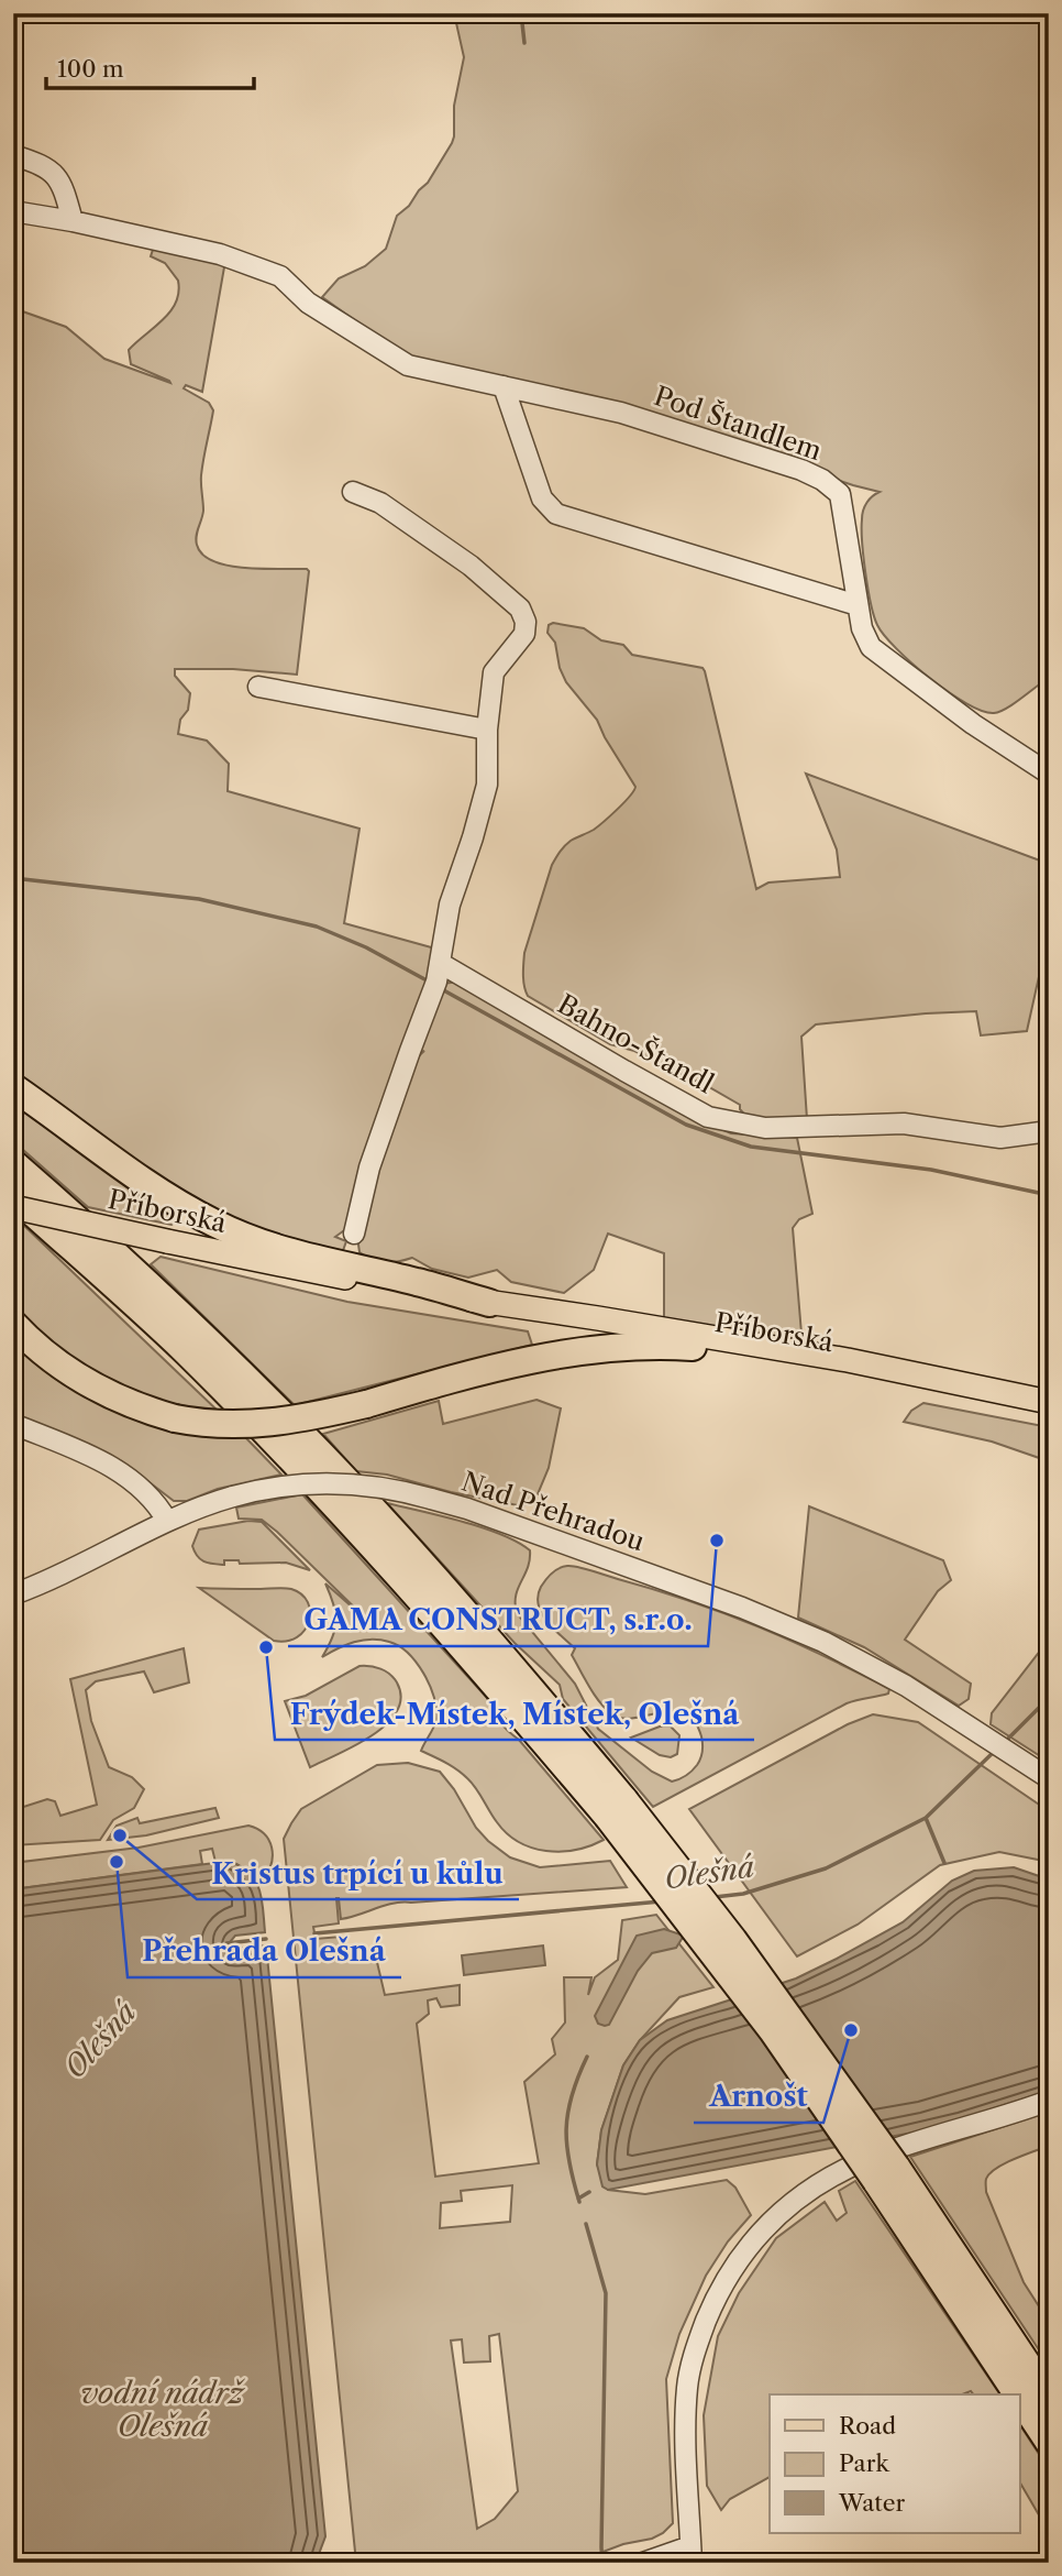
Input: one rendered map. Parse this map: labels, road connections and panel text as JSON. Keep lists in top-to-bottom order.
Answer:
{
  "streets": {
    "main road": ["Příborská"],
    "street": ["Pod Štandlem", "Bahno-Štandl", "Nad Přehradou"]
  },
  "water": ["Olešná", "vodní nádrž Olešná"],
  "places": [
    "GAMA CONSTRUCT, s.r.o.",
    "Frýdek-Místek, Místek, Olešná",
    "Kristus trpící u kůlu",
    "Přehrada Olešná",
    "Arnošt"
  ],
  "legend": ["Road", "Park", "Water"],
  "scale_bar": "100 m"
}
